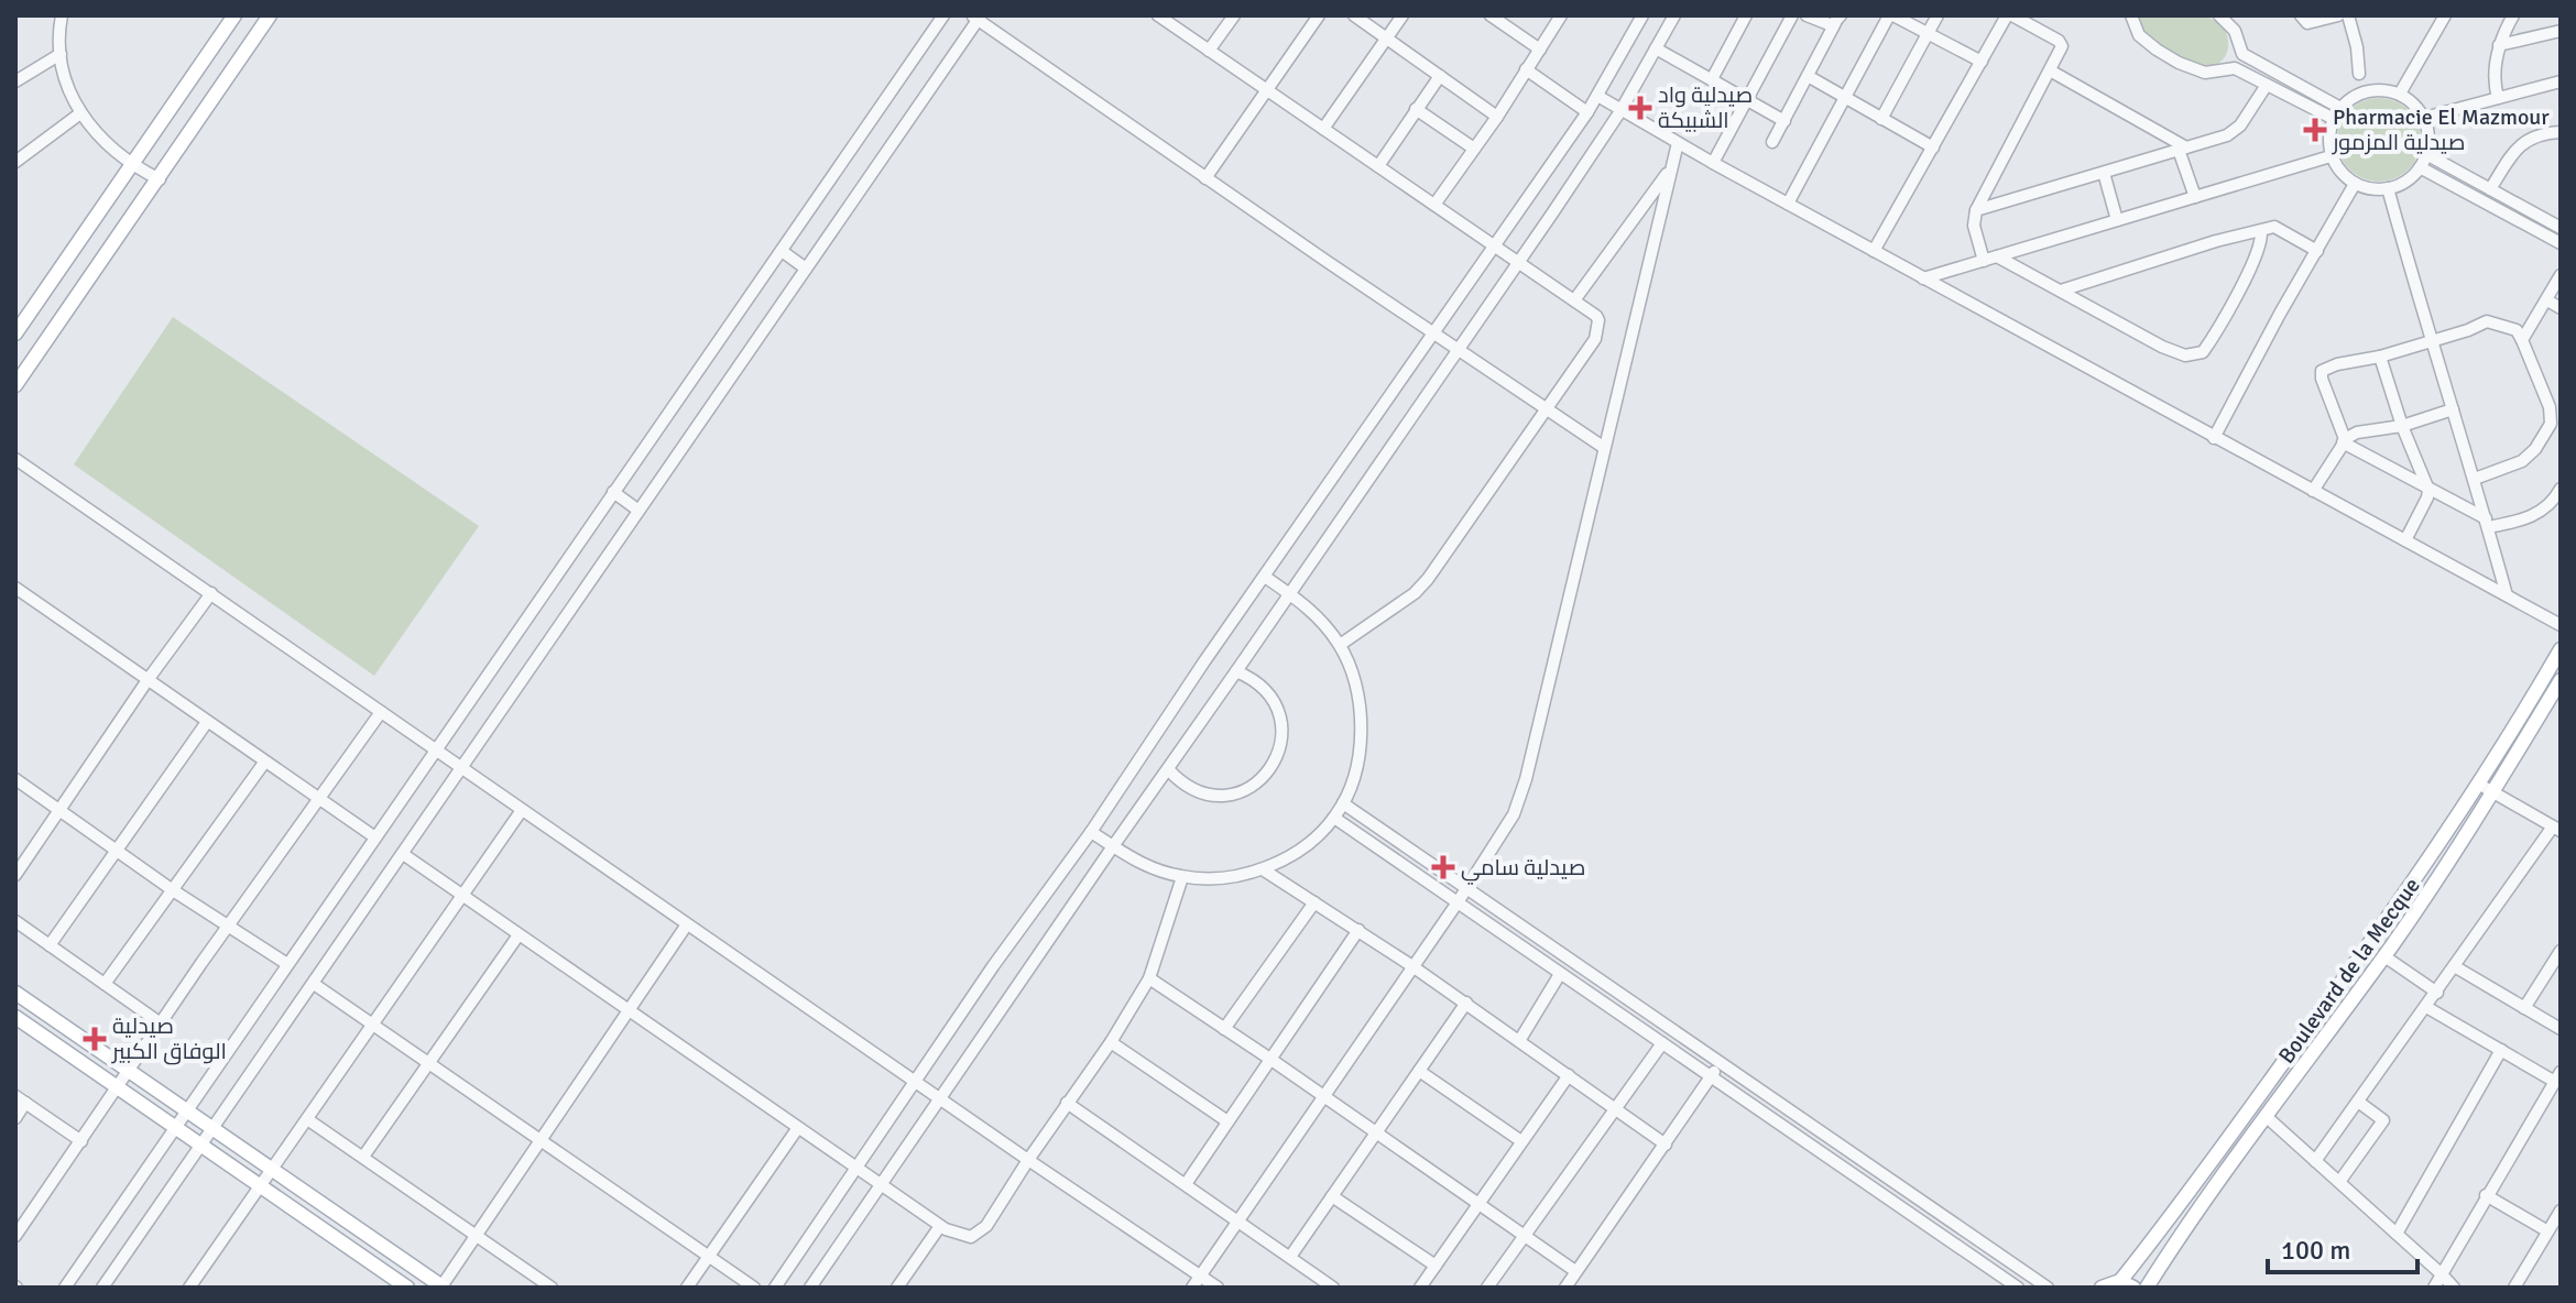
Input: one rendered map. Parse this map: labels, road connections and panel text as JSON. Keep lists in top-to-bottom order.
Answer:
{
  "streets": {
    "main road": ["Boulevard de la Mecque"]
  },
  "places": {
    "health": [
      "صيدلية واد الشبيكة",
      "Pharmacie El Mazmour صيدلية المزمور",
      "صيدلية سامي",
      "صيدلية الوفاق الكبير"
    ]
  },
  "scale_bar": "100 m"
}
